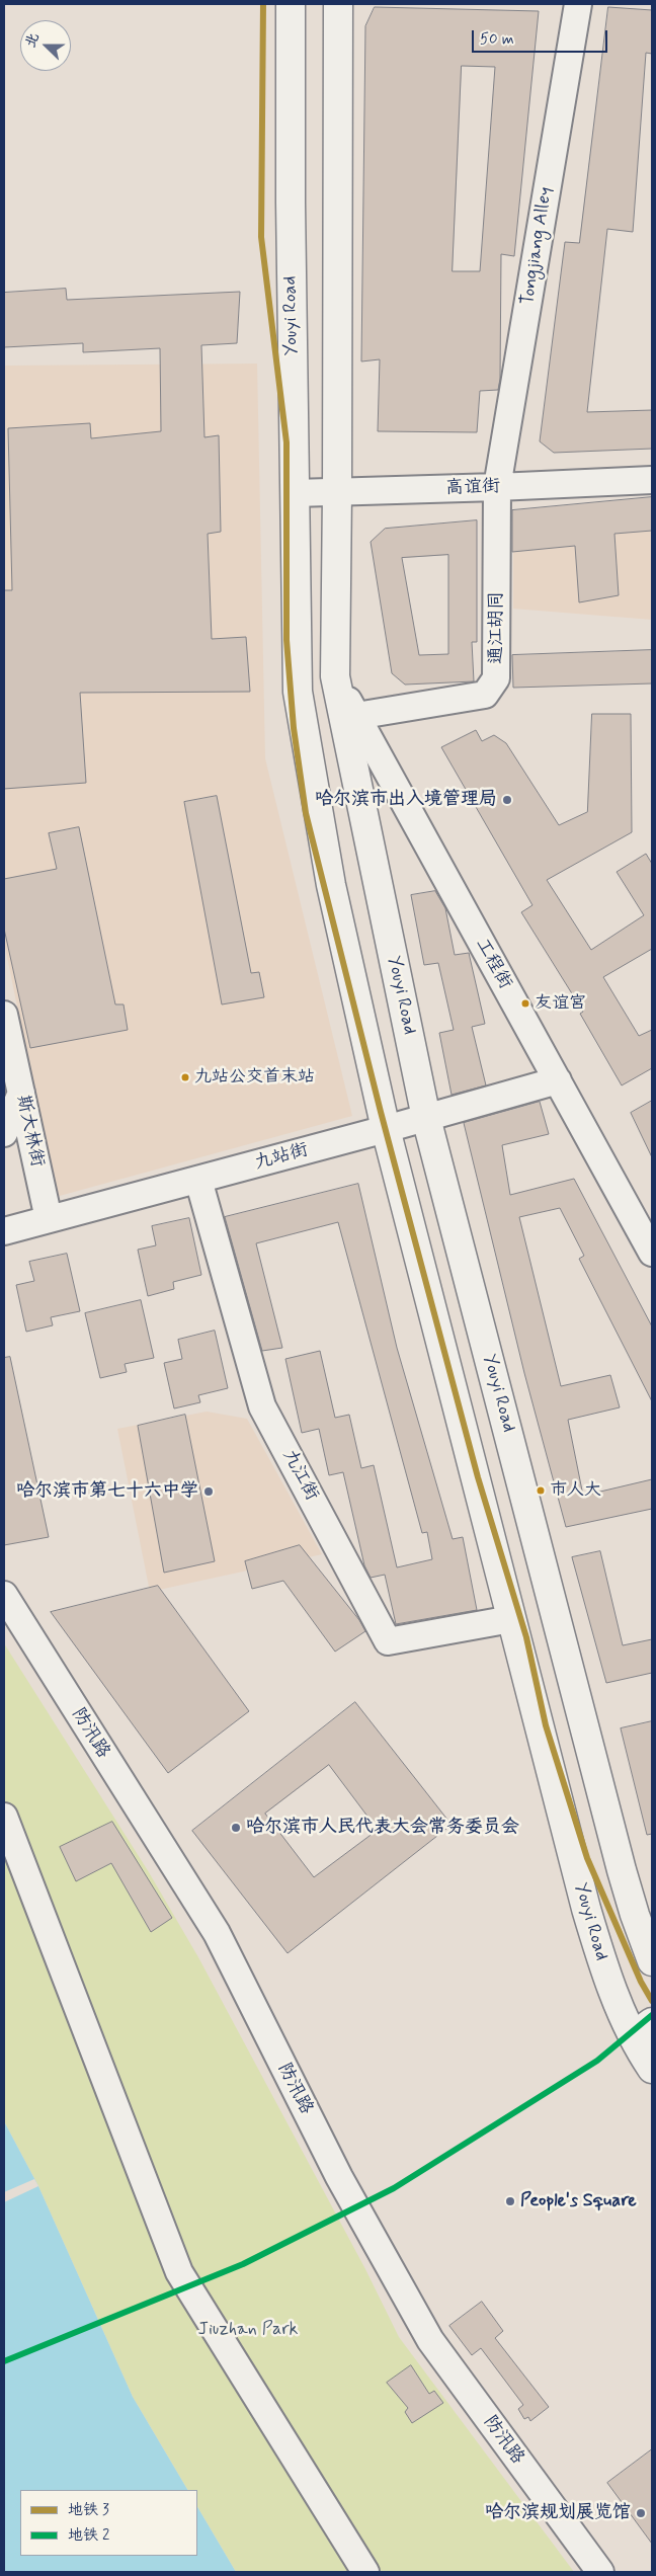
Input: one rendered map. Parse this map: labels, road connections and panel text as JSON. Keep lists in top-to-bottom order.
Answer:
{
  "streets": {
    "highway": ["Youyi Road"],
    "street": [
      "Tongjiang Alley",
      "高谊街",
      "通江胡同",
      "工程街",
      "斯大林街",
      "九站街",
      "九江街",
      "防汛路"
    ]
  },
  "crossings": [
    ["Tongjiang Alley", "高谊街"],
    ["Tongjiang Alley", "通江胡同"],
    ["Youyi Road", "高谊街"],
    ["Youyi Road", "工程街"],
    ["Youyi Road", "九站街"],
    ["Youyi Road", "九江街"],
    ["高谊街", "通江胡同"],
    ["通江胡同", "工程街"],
    ["工程街", "九站街"],
    ["斯大林街", "九站街"],
    ["九站街", "九江街"]
  ],
  "parks": ["Jiuzhan Park"],
  "places": [
    "哈尔滨市出入境管理局",
    "友谊宫",
    "九站公交首末站",
    "市人大",
    "哈尔滨市第七十六中学",
    "哈尔滨市人民代表大会常务委员会",
    "People's Square",
    "哈尔滨规划展览馆"
  ],
  "lines": ["metro line 3", "metro line 2"],
  "legend": ["地铁 3", "地铁 2"],
  "scale_bar": "50 m",
  "north": "left"
}
